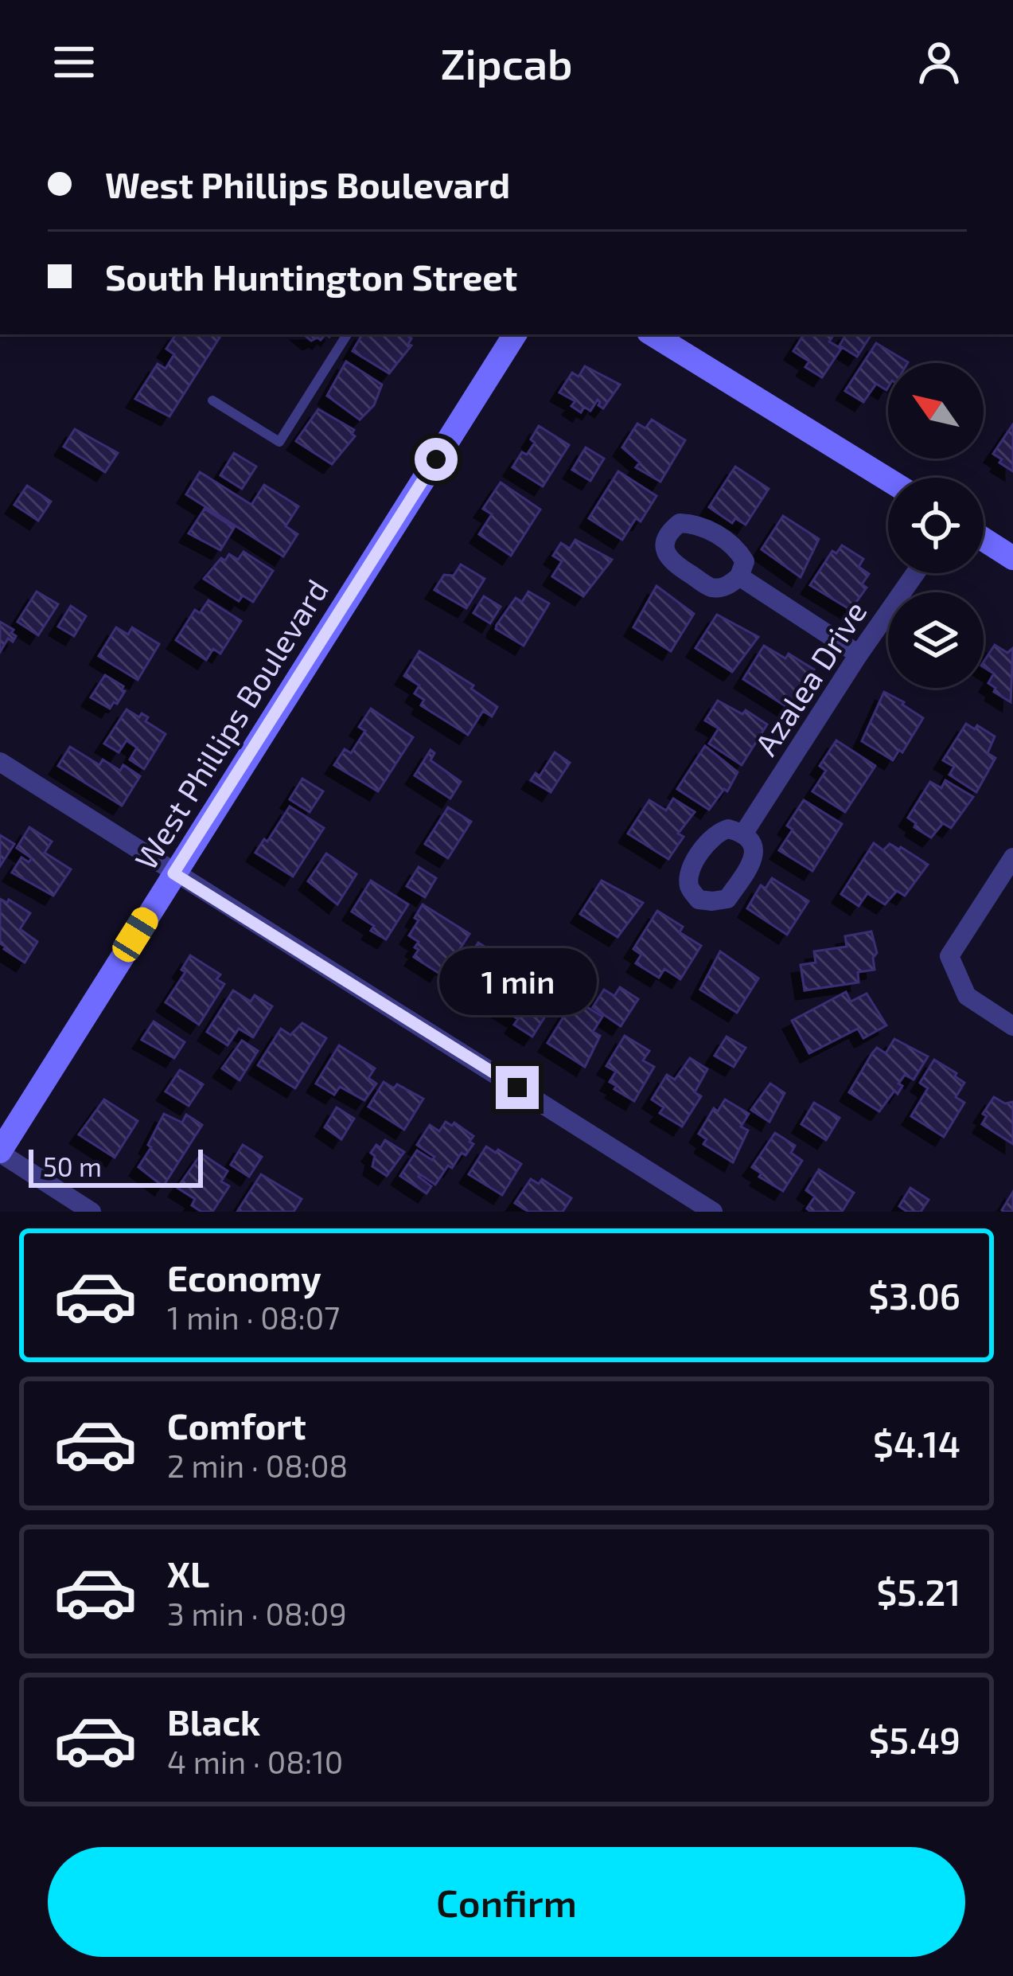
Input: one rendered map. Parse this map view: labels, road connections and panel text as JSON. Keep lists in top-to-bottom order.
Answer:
{
  "streets": {
    "street": ["Azalea Drive", "West Phillips Boulevard"]
  },
  "scale_bar": "50 m",
  "north": "top left",
  "page": {
    "header": "Zipcab",
    "banner": ["West Phillips Boulevard", "South Huntington Street"],
    "bubble": "1 min",
    "scale": "50 m",
    "list": [
      {
        "name": "Economy",
        "note": "1 min · 08:07",
        "value": "$3.06"
      },
      {
        "name": "Comfort",
        "note": "2 min · 08:08",
        "value": "$4.14"
      },
      {
        "name": "XL",
        "note": "3 min · 08:09",
        "value": "$5.21"
      },
      {
        "name": "Black",
        "note": "4 min · 08:10",
        "value": "$5.49"
      }
    ],
    "buttons": "Confirm"
  }
}
